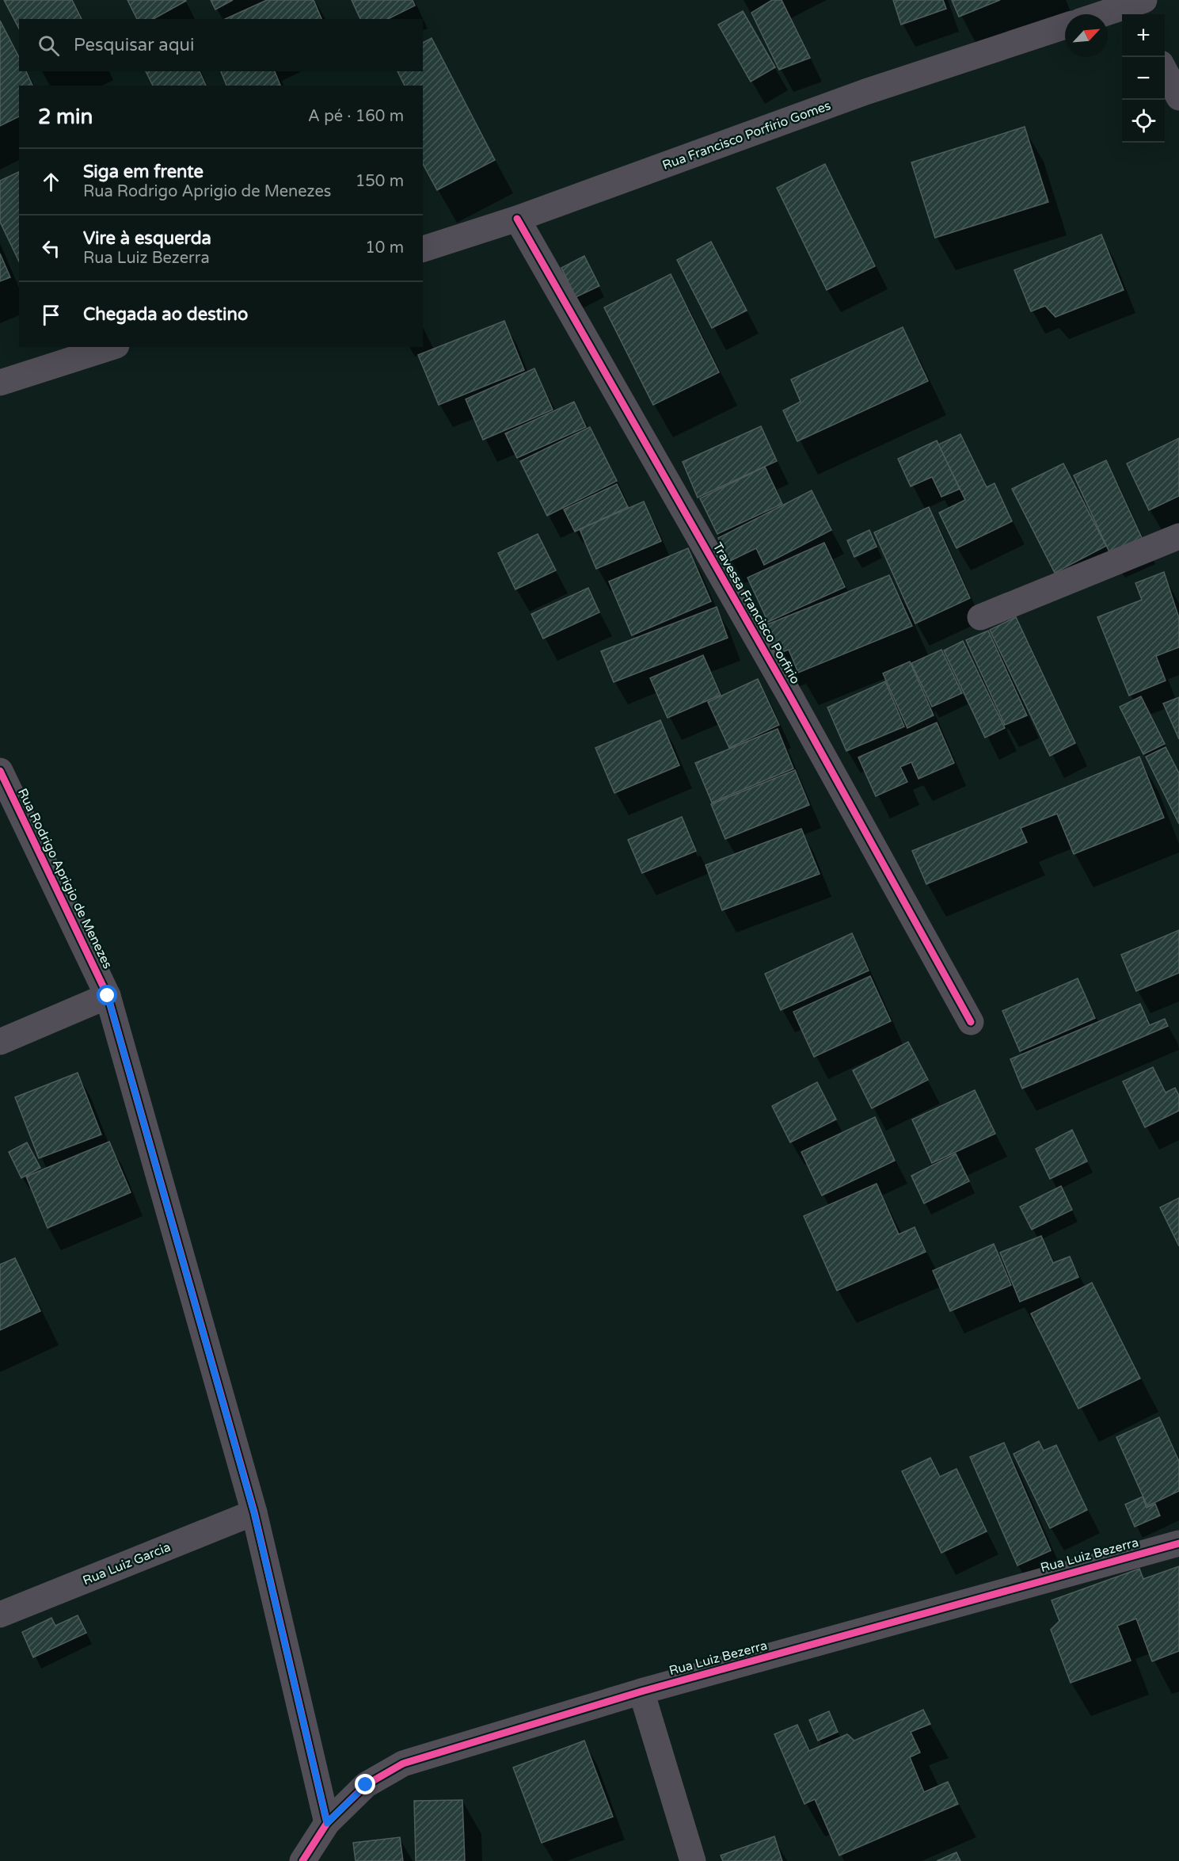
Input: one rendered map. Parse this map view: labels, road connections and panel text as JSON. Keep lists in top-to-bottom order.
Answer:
{
  "streets": {
    "street": [
      "Rua Francisco Porfírio Gomes",
      "Travessa Francisco Porfirio",
      "Rua Rodrigo Aprigio de Menezes",
      "Rua Luiz Bezerra",
      "Rua Luiz Garcia"
    ]
  },
  "crossings": [
    ["Rua Francisco Porfírio Gomes", "Travessa Francisco Porfirio"],
    ["Rua Rodrigo Aprigio de Menezes", "Rua Luiz Bezerra"],
    ["Rua Rodrigo Aprigio de Menezes", "Rua Luiz Garcia"]
  ],
  "north": "top right",
  "page": {
    "map_buttons": ["+", "−"],
    "search": "Pesquisar aqui",
    "heading": ["2 min", "A pé · 160 m"],
    "list": [
      ["Siga em frente", "Rua Rodrigo Aprigio de Menezes", "150 m"],
      ["Vire à esquerda", "Rua Luiz Bezerra", "10 m"],
      "Chegada ao destino"
    ]
  }
}
